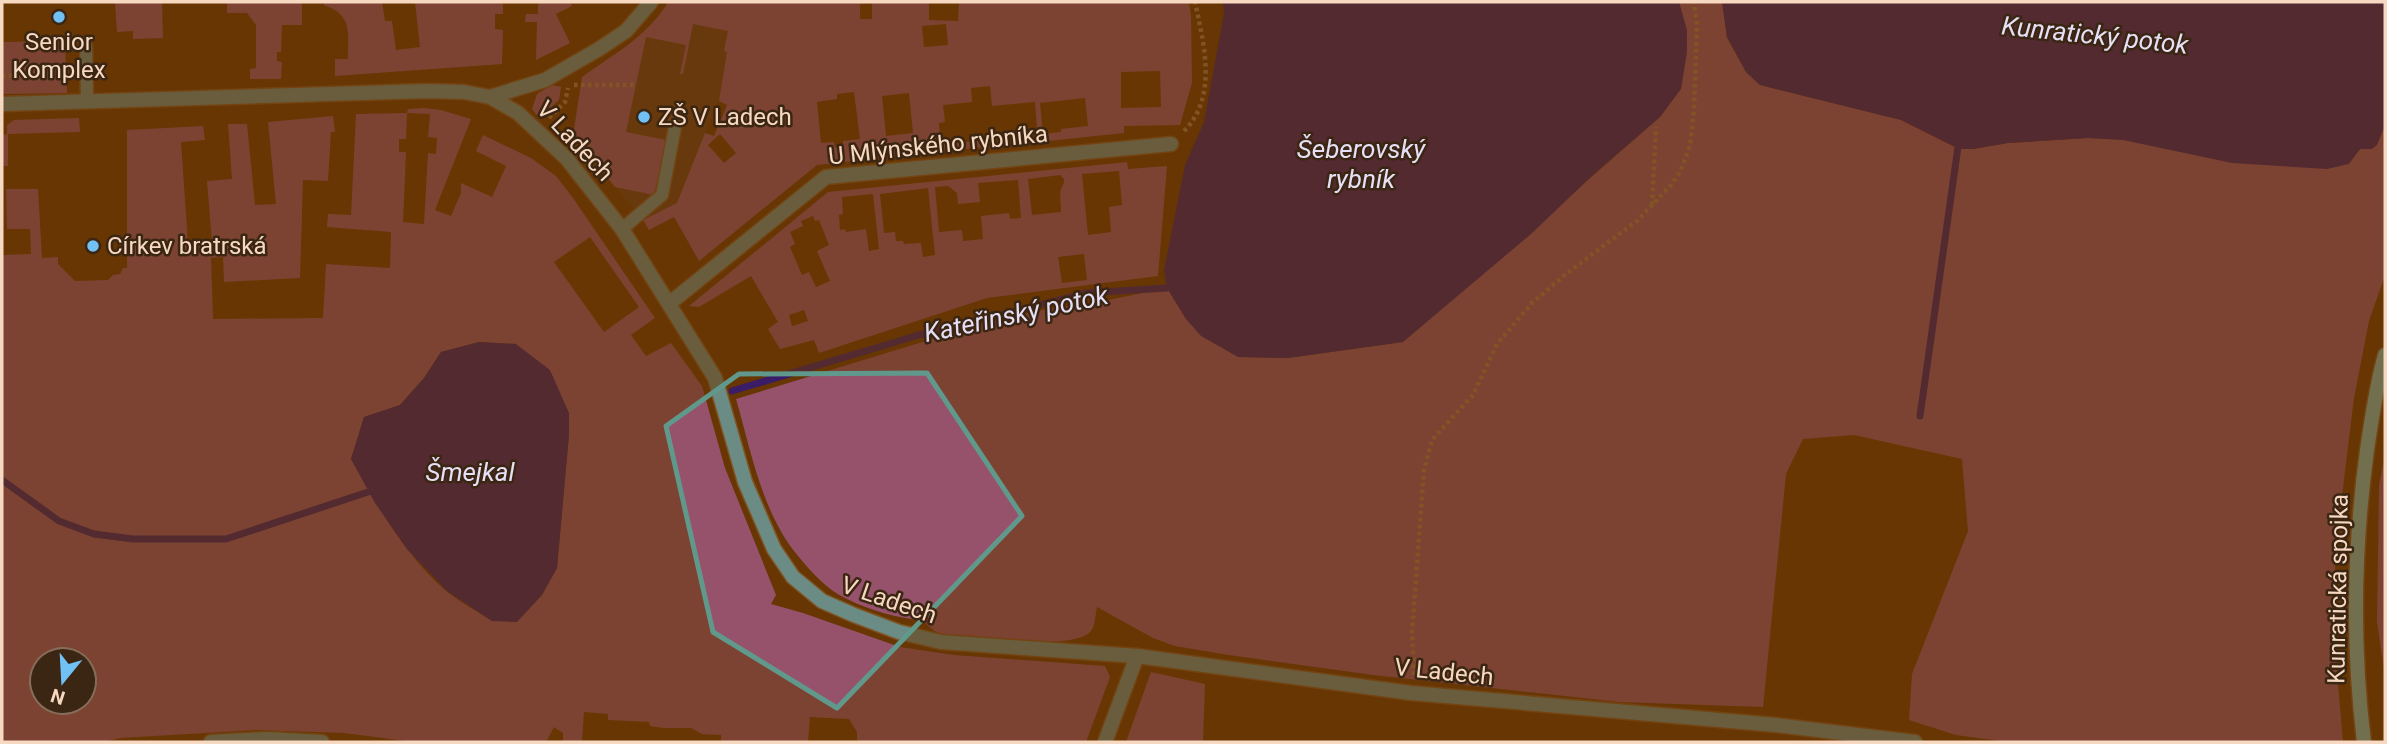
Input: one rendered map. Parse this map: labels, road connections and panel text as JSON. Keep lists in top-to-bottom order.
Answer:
{
  "streets": {
    "main road": ["Kunratická spojka"],
    "street": ["V Ladech", "U Mlýnského rybníka"]
  },
  "crossings": [
    ["V Ladech", "U Mlýnského rybníka"]
  ],
  "water": [
    "Kunratický potok",
    "Šeberovský rybník",
    "Kateřinský potok",
    "Šmejkal"
  ],
  "places": ["Senior Komplex", "ZŠ V Ladech", "Církev bratrská"],
  "north": "bottom"
}
